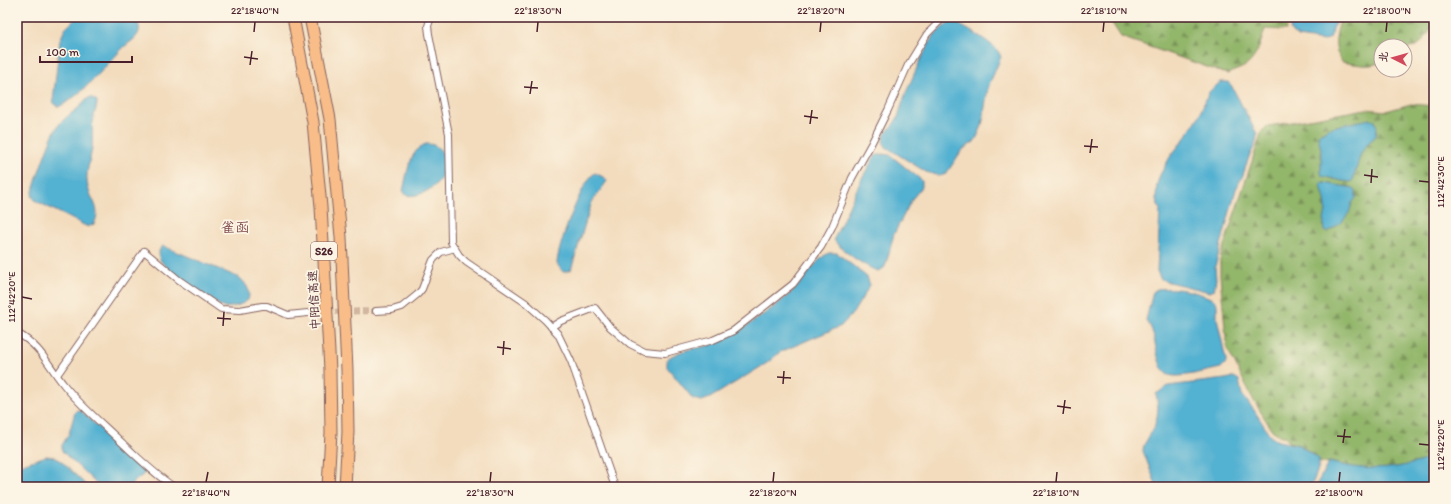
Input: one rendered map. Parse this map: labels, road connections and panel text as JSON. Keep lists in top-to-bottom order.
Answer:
{
  "streets": {
    "highway": ["S26", "中阳信高速"]
  },
  "districts": ["雀函"],
  "scale_bar": "100 m",
  "north": "left",
  "coordinates": [
    "22°18'40\"N",
    "22°18'30\"N",
    "22°18'20\"N",
    "22°18'10\"N",
    "22°18'00\"N",
    "112°42'30\"E",
    "112°42'20\"E"
  ]
}
